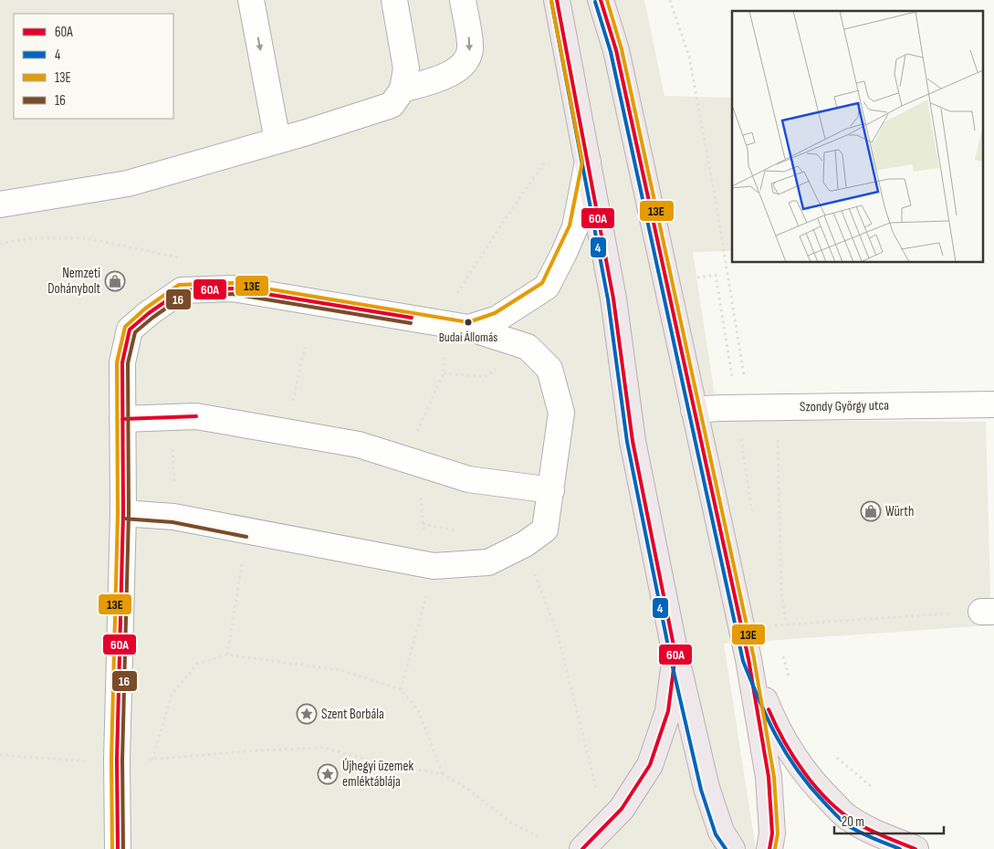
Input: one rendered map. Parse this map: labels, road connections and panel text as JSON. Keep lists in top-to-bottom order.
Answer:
{
  "streets": {
    "street": ["Szondy György utca"]
  },
  "places": {
    "shop": ["Nemzeti Dohánybolt", "Würth"],
    "other": ["Budai Állomás"],
    "place": ["Szent Borbála", "Újhegyi üzemek emléktáblája"]
  },
  "lines": [
    "transit line 60A",
    "transit line 13E",
    "transit line 4",
    "transit line 16"
  ],
  "legend": [
    "60A",
    "4",
    "13E",
    "16"
  ],
  "scale_bar": "20 m"
}
